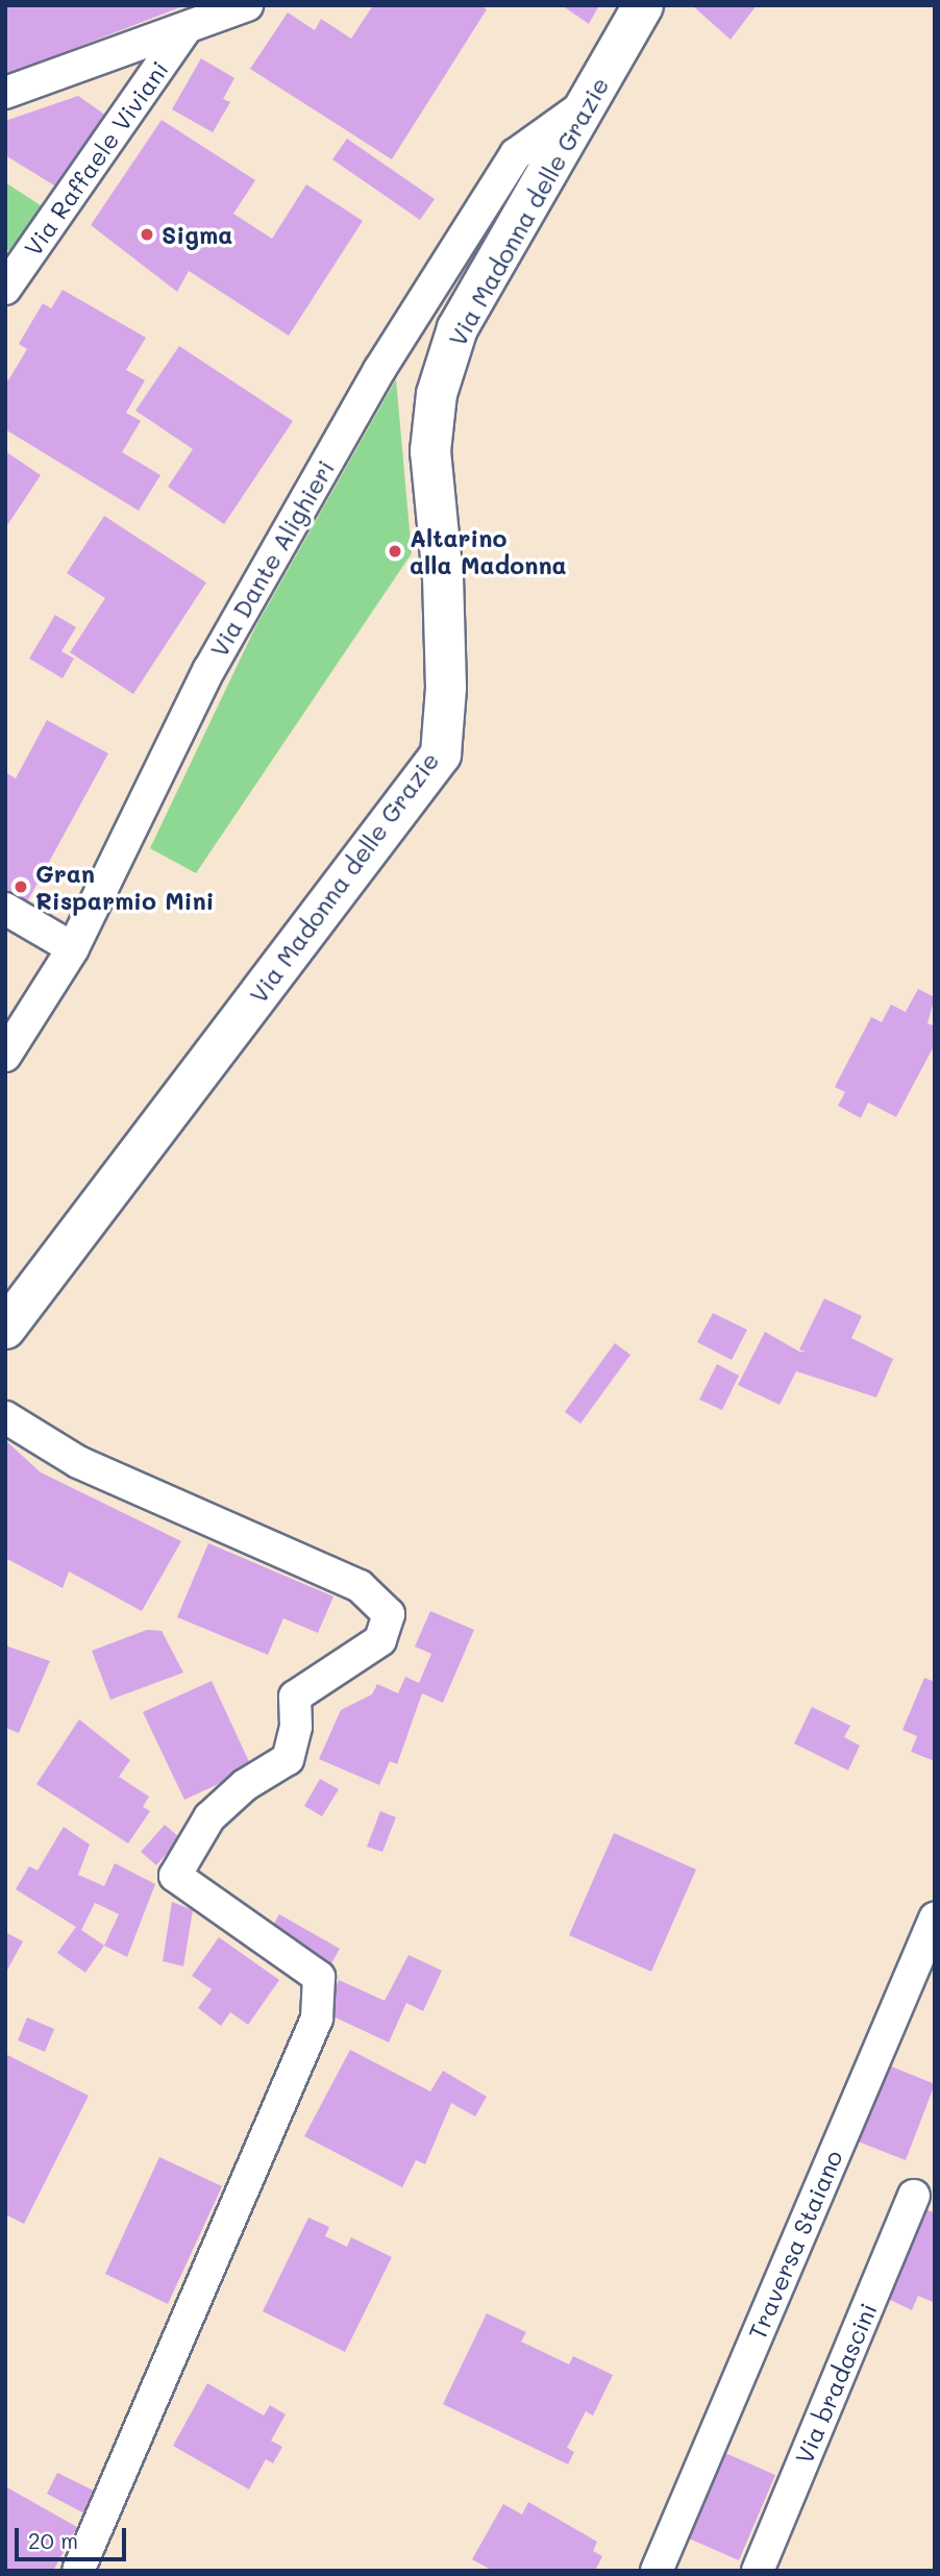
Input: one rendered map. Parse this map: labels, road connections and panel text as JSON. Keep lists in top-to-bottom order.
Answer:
{
  "streets": {
    "main road": ["Via Madonna delle Grazie"],
    "street": [
      "Via Raffaele Viviani",
      "Via Dante Alighieri",
      "Traversa Staiano",
      "Via bradascini"
    ]
  },
  "crossings": [
    ["Via Madonna delle Grazie", "Via Dante Alighieri"]
  ],
  "places": ["Sigma", "Altarino alla Madonna", "Gran Risparmio Mini"],
  "scale_bar": "20 m"
}
